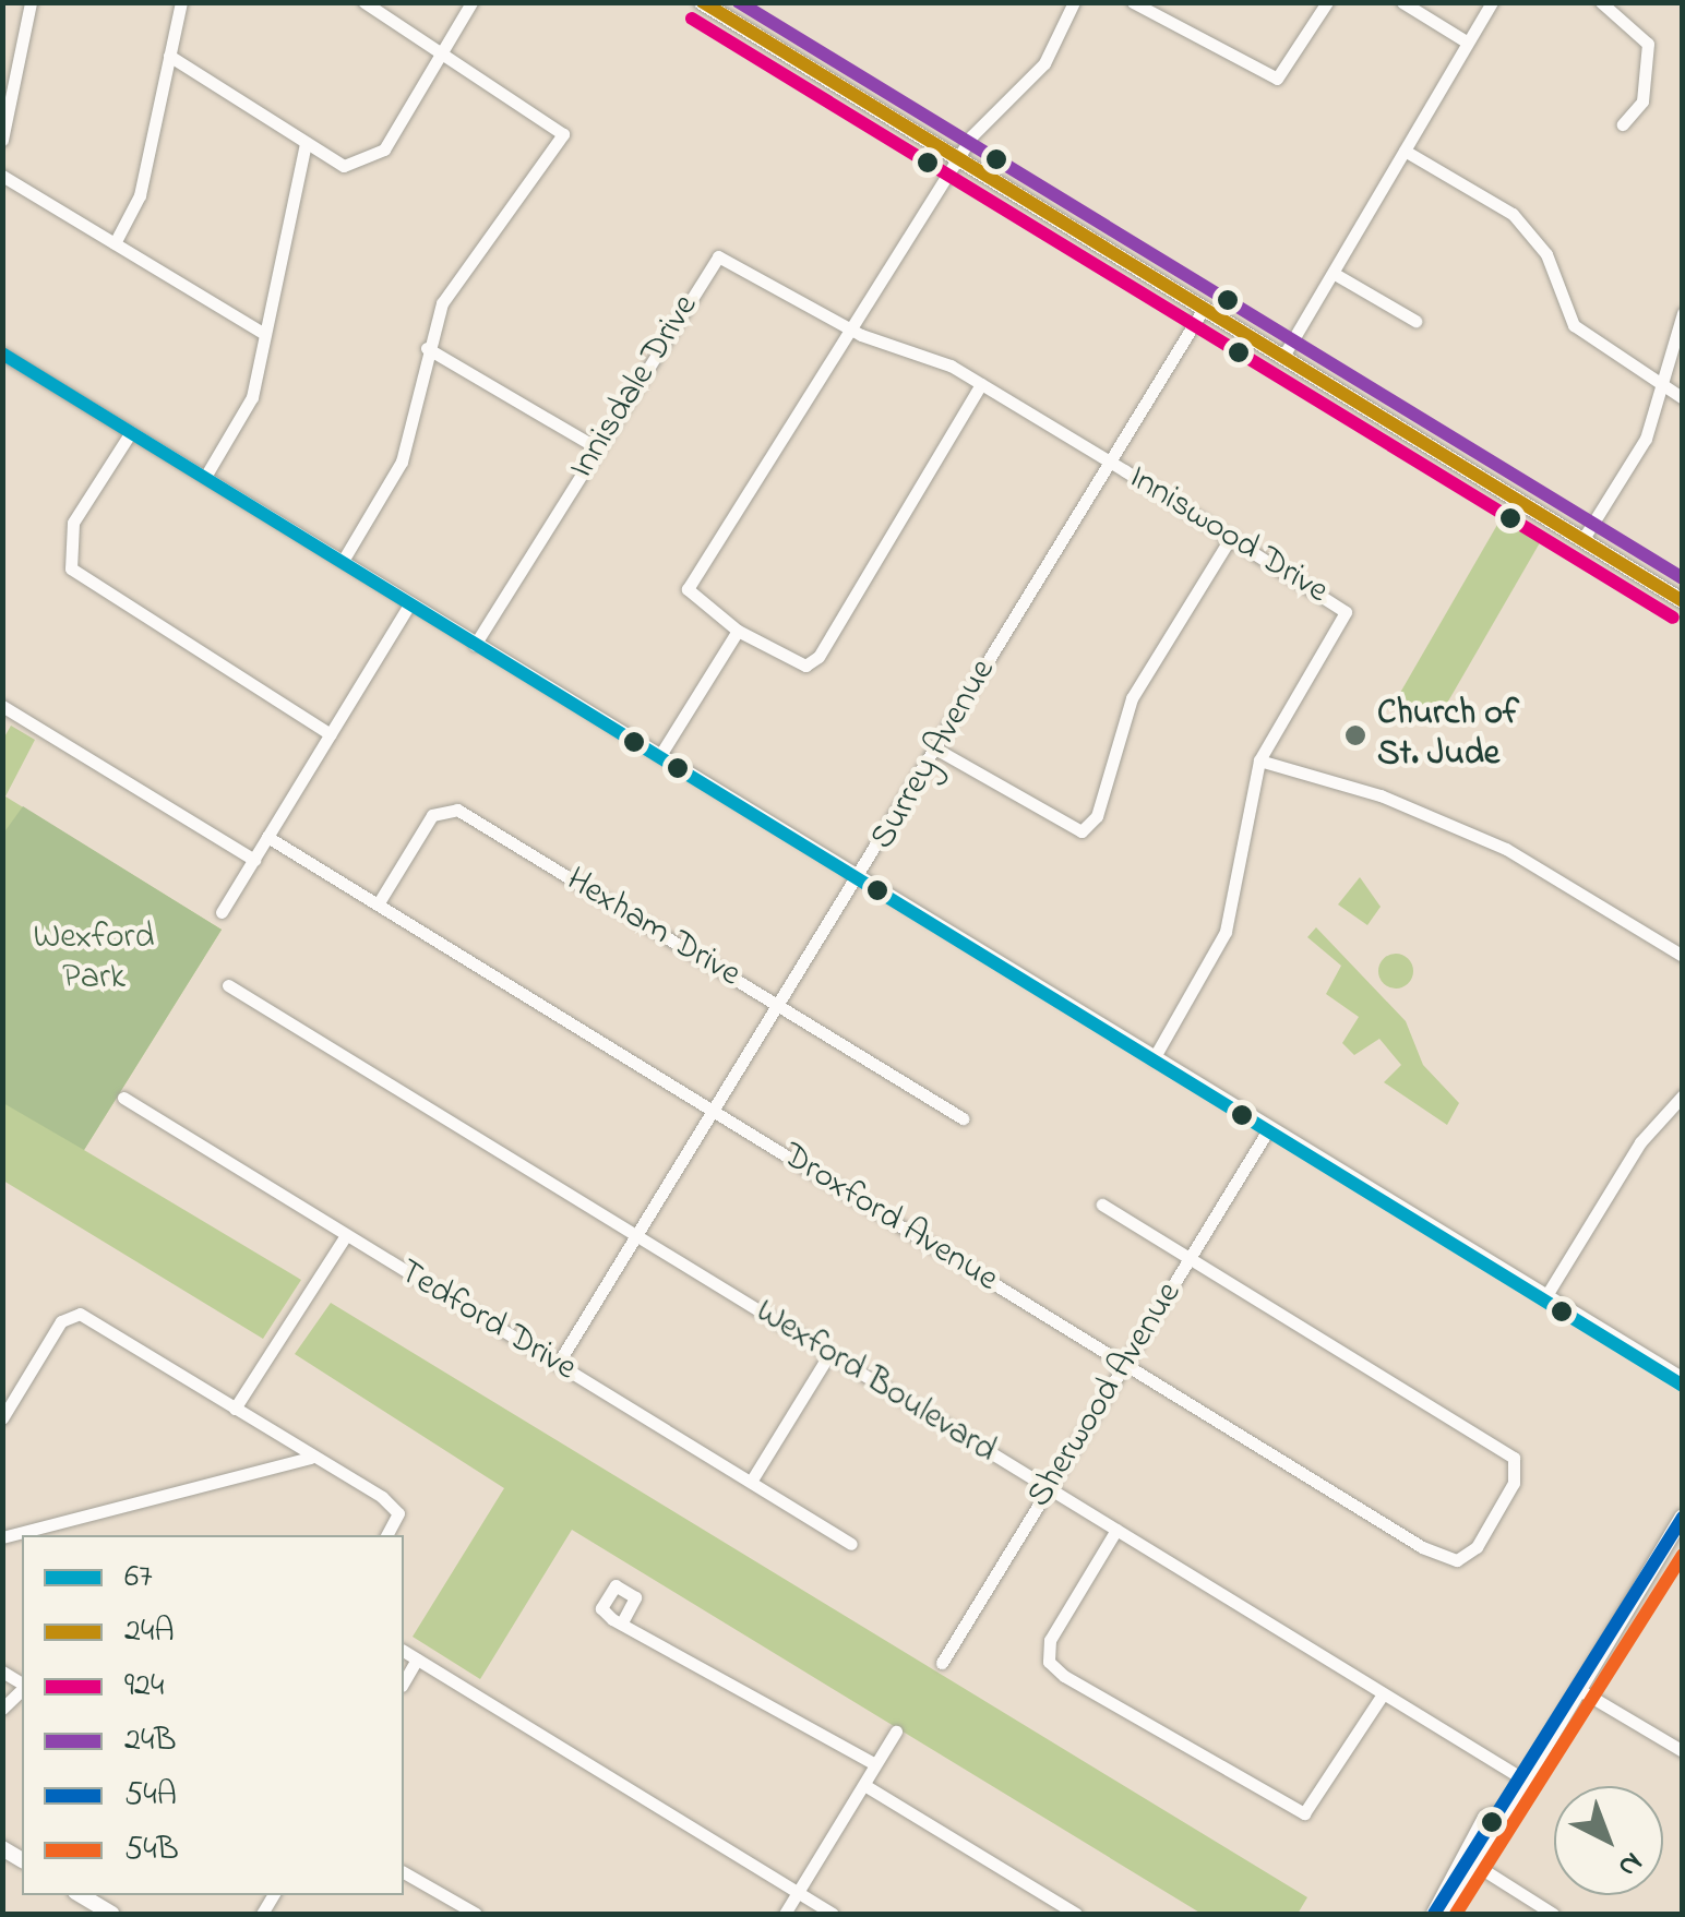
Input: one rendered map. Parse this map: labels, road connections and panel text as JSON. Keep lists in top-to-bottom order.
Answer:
{
  "streets": {
    "street": [
      "Innisdale Drive",
      "Inniswood Drive",
      "Surrey Avenue",
      "Hexham Drive",
      "Droxford Avenue",
      "Tedford Drive",
      "Wexford Boulevard",
      "Sherwood Avenue"
    ]
  },
  "crossings": [
    ["Innisdale Drive", "Inniswood Drive"],
    ["Inniswood Drive", "Surrey Avenue"],
    ["Surrey Avenue", "Hexham Drive"],
    ["Surrey Avenue", "Droxford Avenue"],
    ["Surrey Avenue", "Tedford Drive"],
    ["Surrey Avenue", "Wexford Boulevard"],
    ["Hexham Drive", "Droxford Avenue"],
    ["Droxford Avenue", "Sherwood Avenue"],
    ["Wexford Boulevard", "Sherwood Avenue"]
  ],
  "parks": ["Wexford Park"],
  "places": ["Church of St. Jude"],
  "lines": [
    "transit line 24A",
    "transit line 24B",
    "transit line 924",
    "transit line 67",
    "transit line 54A",
    "transit line 54B"
  ],
  "legend": [
    "67",
    "24A",
    "924",
    "24B",
    "54A",
    "54B"
  ],
  "north": "bottom right"
}
